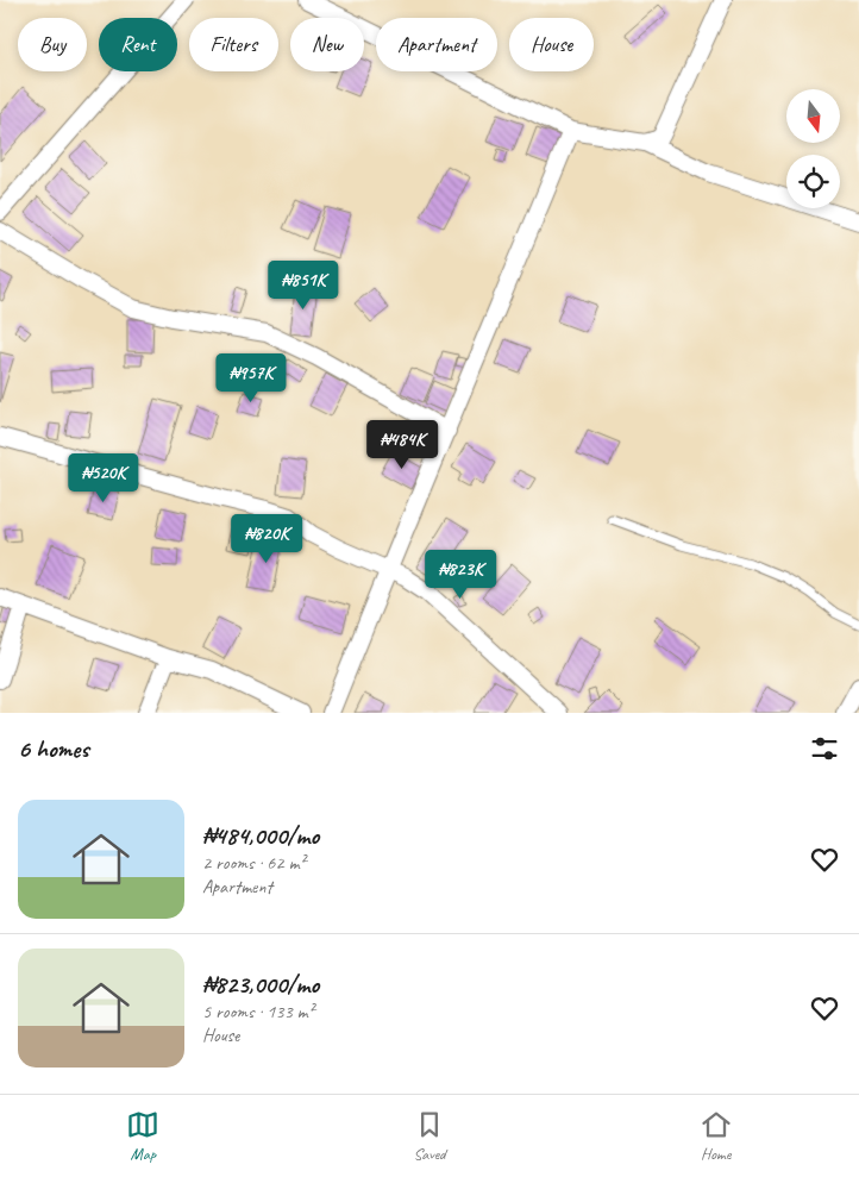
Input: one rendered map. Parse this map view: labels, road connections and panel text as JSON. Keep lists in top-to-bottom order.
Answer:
{
  "north": "bottom",
  "page": {
    "chip": [
      "Buy",
      "Rent",
      "Filters",
      "New",
      "Apartment",
      "House"
    ],
    "price": [
      "₦851K",
      "₦957K",
      "₦484K",
      "₦520K",
      "₦820K",
      "₦823K"
    ],
    "heading": "6 homes",
    "list": [
      {
        "name": "₦484,000/mo",
        "note": "2 rooms · 62 m² · Apartment"
      },
      {
        "name": "₦823,000/mo",
        "note": "5 rooms · 133 m² · House"
      }
    ],
    "tabs": ["Map", "Saved", "Home"]
  }
}
